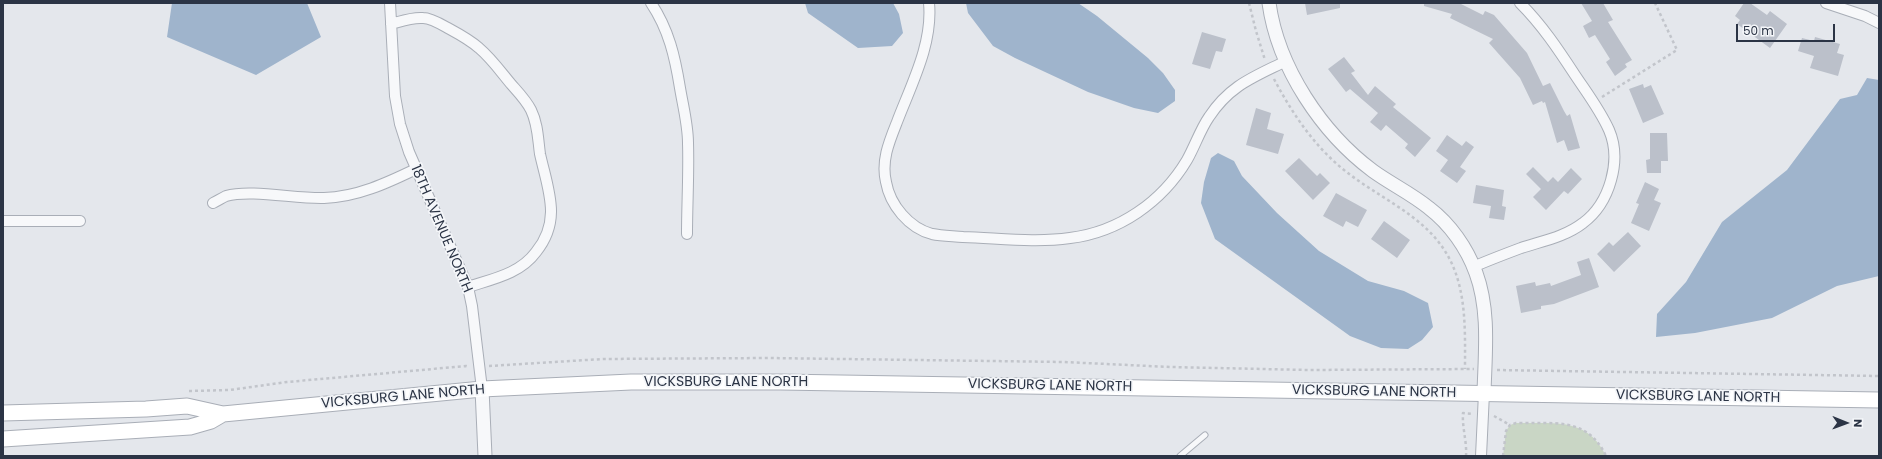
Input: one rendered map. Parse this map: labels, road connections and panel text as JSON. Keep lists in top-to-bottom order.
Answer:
{
  "streets": {
    "main road": ["VICKSBURG LANE NORTH"],
    "street": ["18TH AVENUE NORTH"]
  },
  "crossings": [
    ["18TH AVENUE NORTH", "VICKSBURG LANE NORTH"]
  ],
  "scale_bar": "50 m",
  "north": "right"
}
